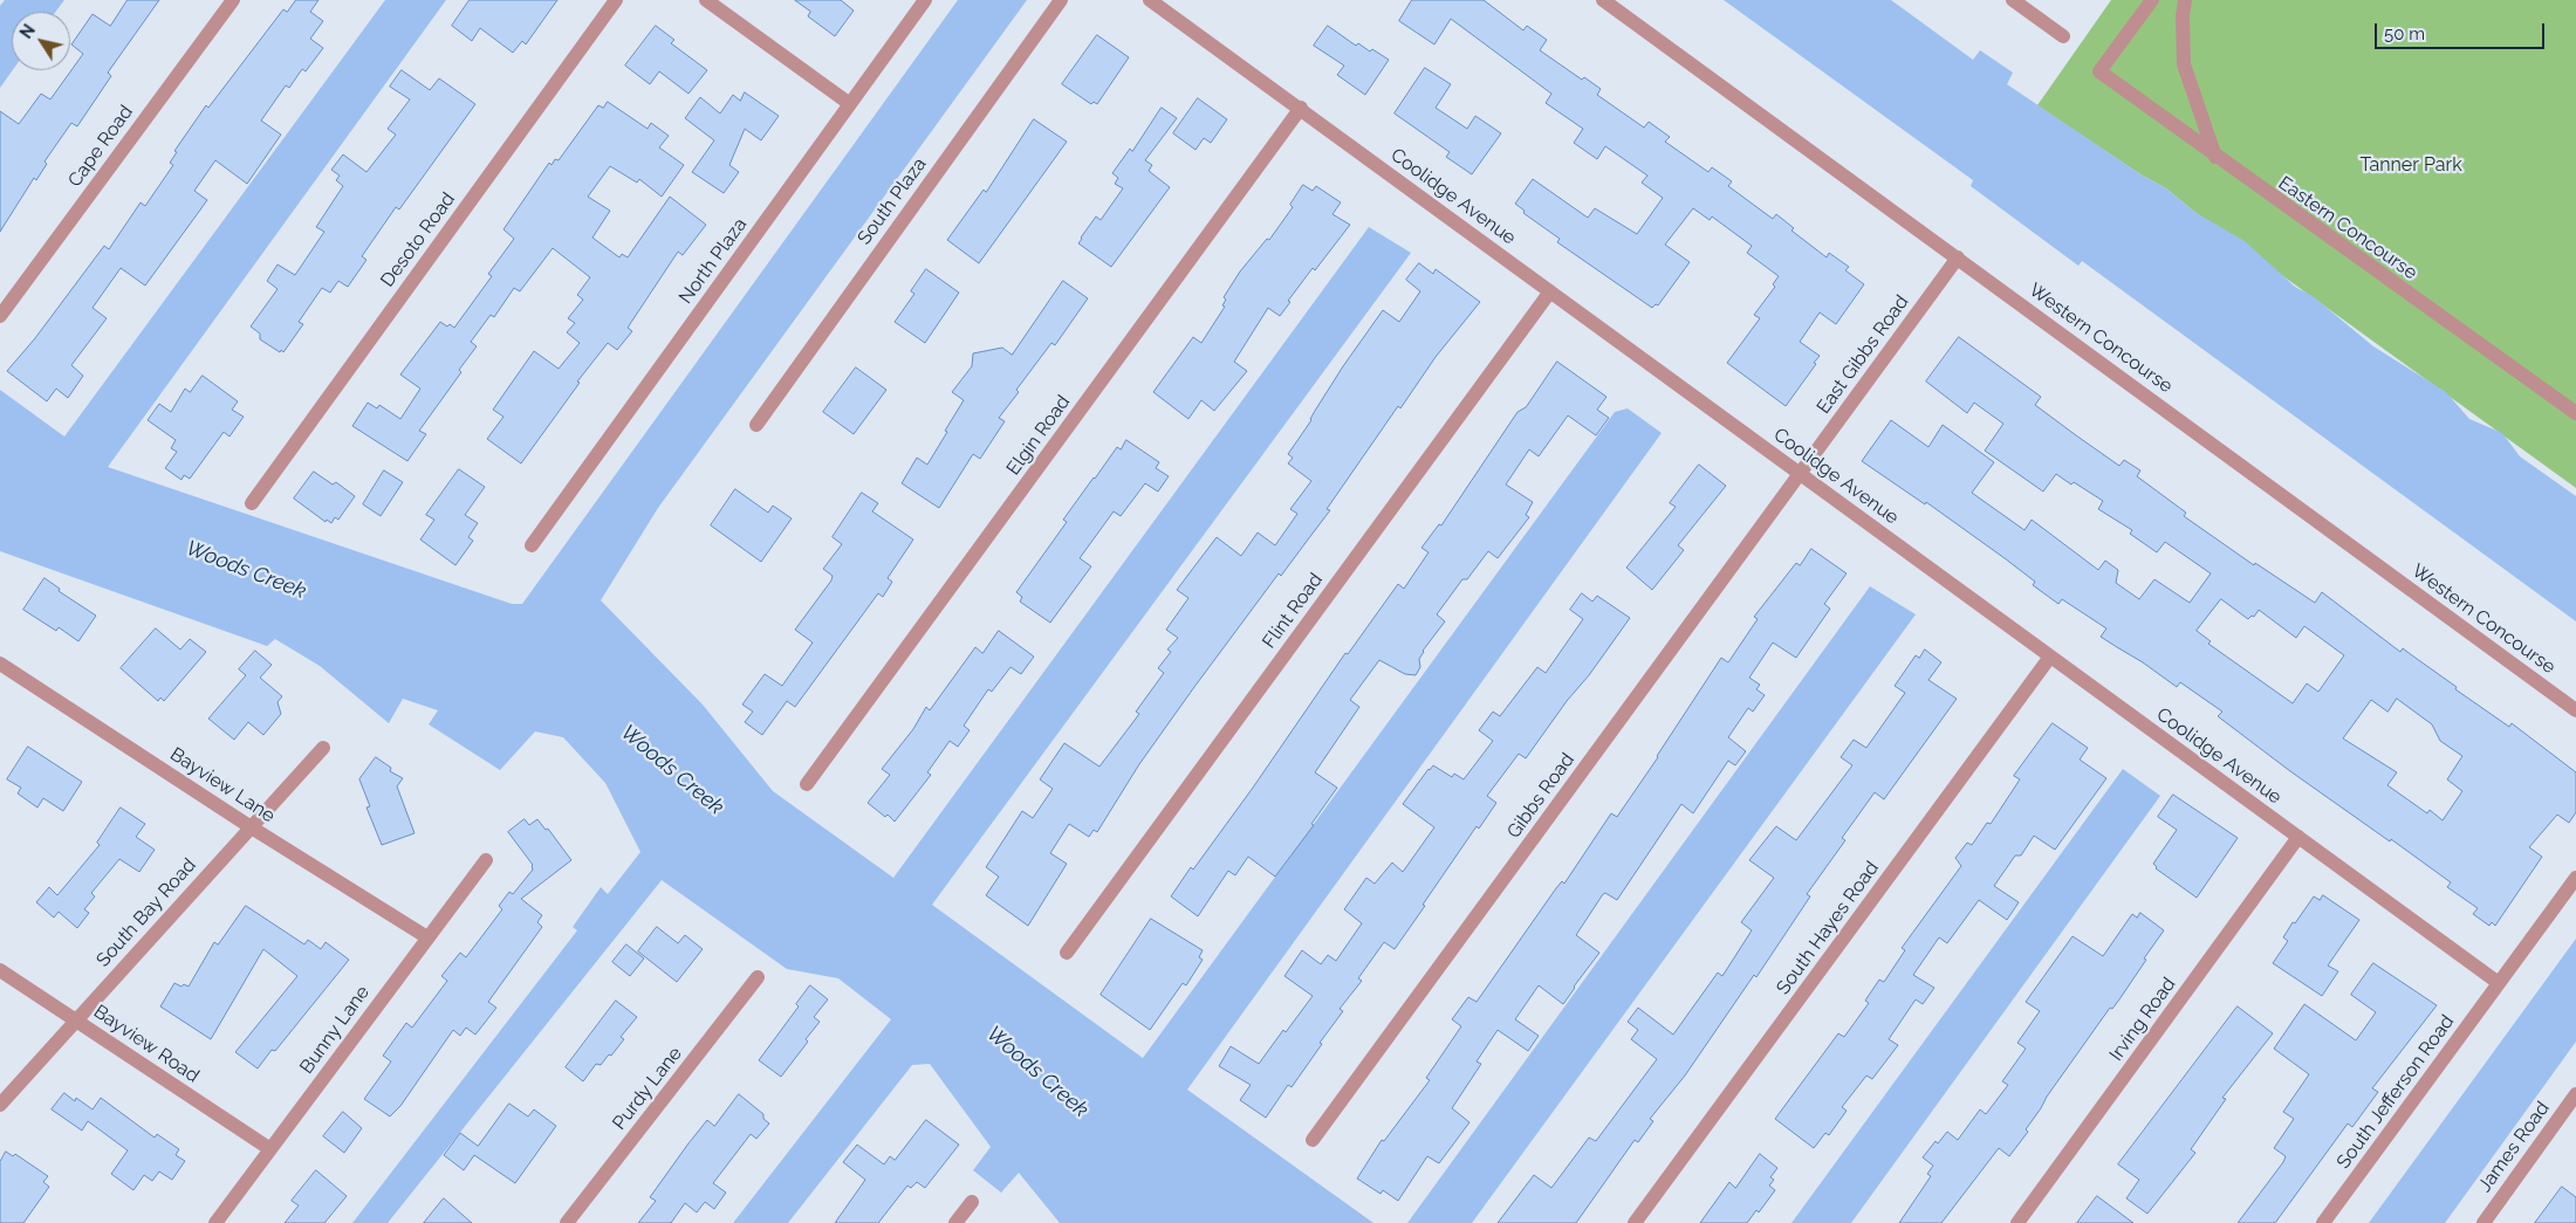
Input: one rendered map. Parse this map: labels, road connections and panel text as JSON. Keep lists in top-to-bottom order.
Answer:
{
  "streets": {
    "street": [
      "Cape Road",
      "Coolidge Avenue",
      "South Plaza",
      "Eastern Concourse",
      "Desoto Road",
      "North Plaza",
      "Western Concourse",
      "East Gibbs Road",
      "Elgin Road",
      "Flint Road",
      "Bayview Lane",
      "Gibbs Road",
      "South Bay Road",
      "South Hayes Road",
      "Irving Road",
      "Bunny Lane",
      "Bayview Road",
      "Purdy Lane",
      "South Jefferson Road",
      "James Road"
    ]
  },
  "crossings": [
    ["Coolidge Avenue", "East Gibbs Road"],
    ["Coolidge Avenue", "Elgin Road"],
    ["Coolidge Avenue", "Flint Road"],
    ["Coolidge Avenue", "Gibbs Road"],
    ["Coolidge Avenue", "South Hayes Road"],
    ["Coolidge Avenue", "Irving Road"],
    ["Coolidge Avenue", "South Jefferson Road"],
    ["Western Concourse", "East Gibbs Road"],
    ["East Gibbs Road", "Gibbs Road"],
    ["Bayview Lane", "South Bay Road"],
    ["Bayview Lane", "Bunny Lane"],
    ["South Bay Road", "Bayview Road"],
    ["Bunny Lane", "Bayview Road"]
  ],
  "water": ["Woods Creek"],
  "parks": ["Tanner Park"],
  "scale_bar": "50 m",
  "north": "top left"
}
